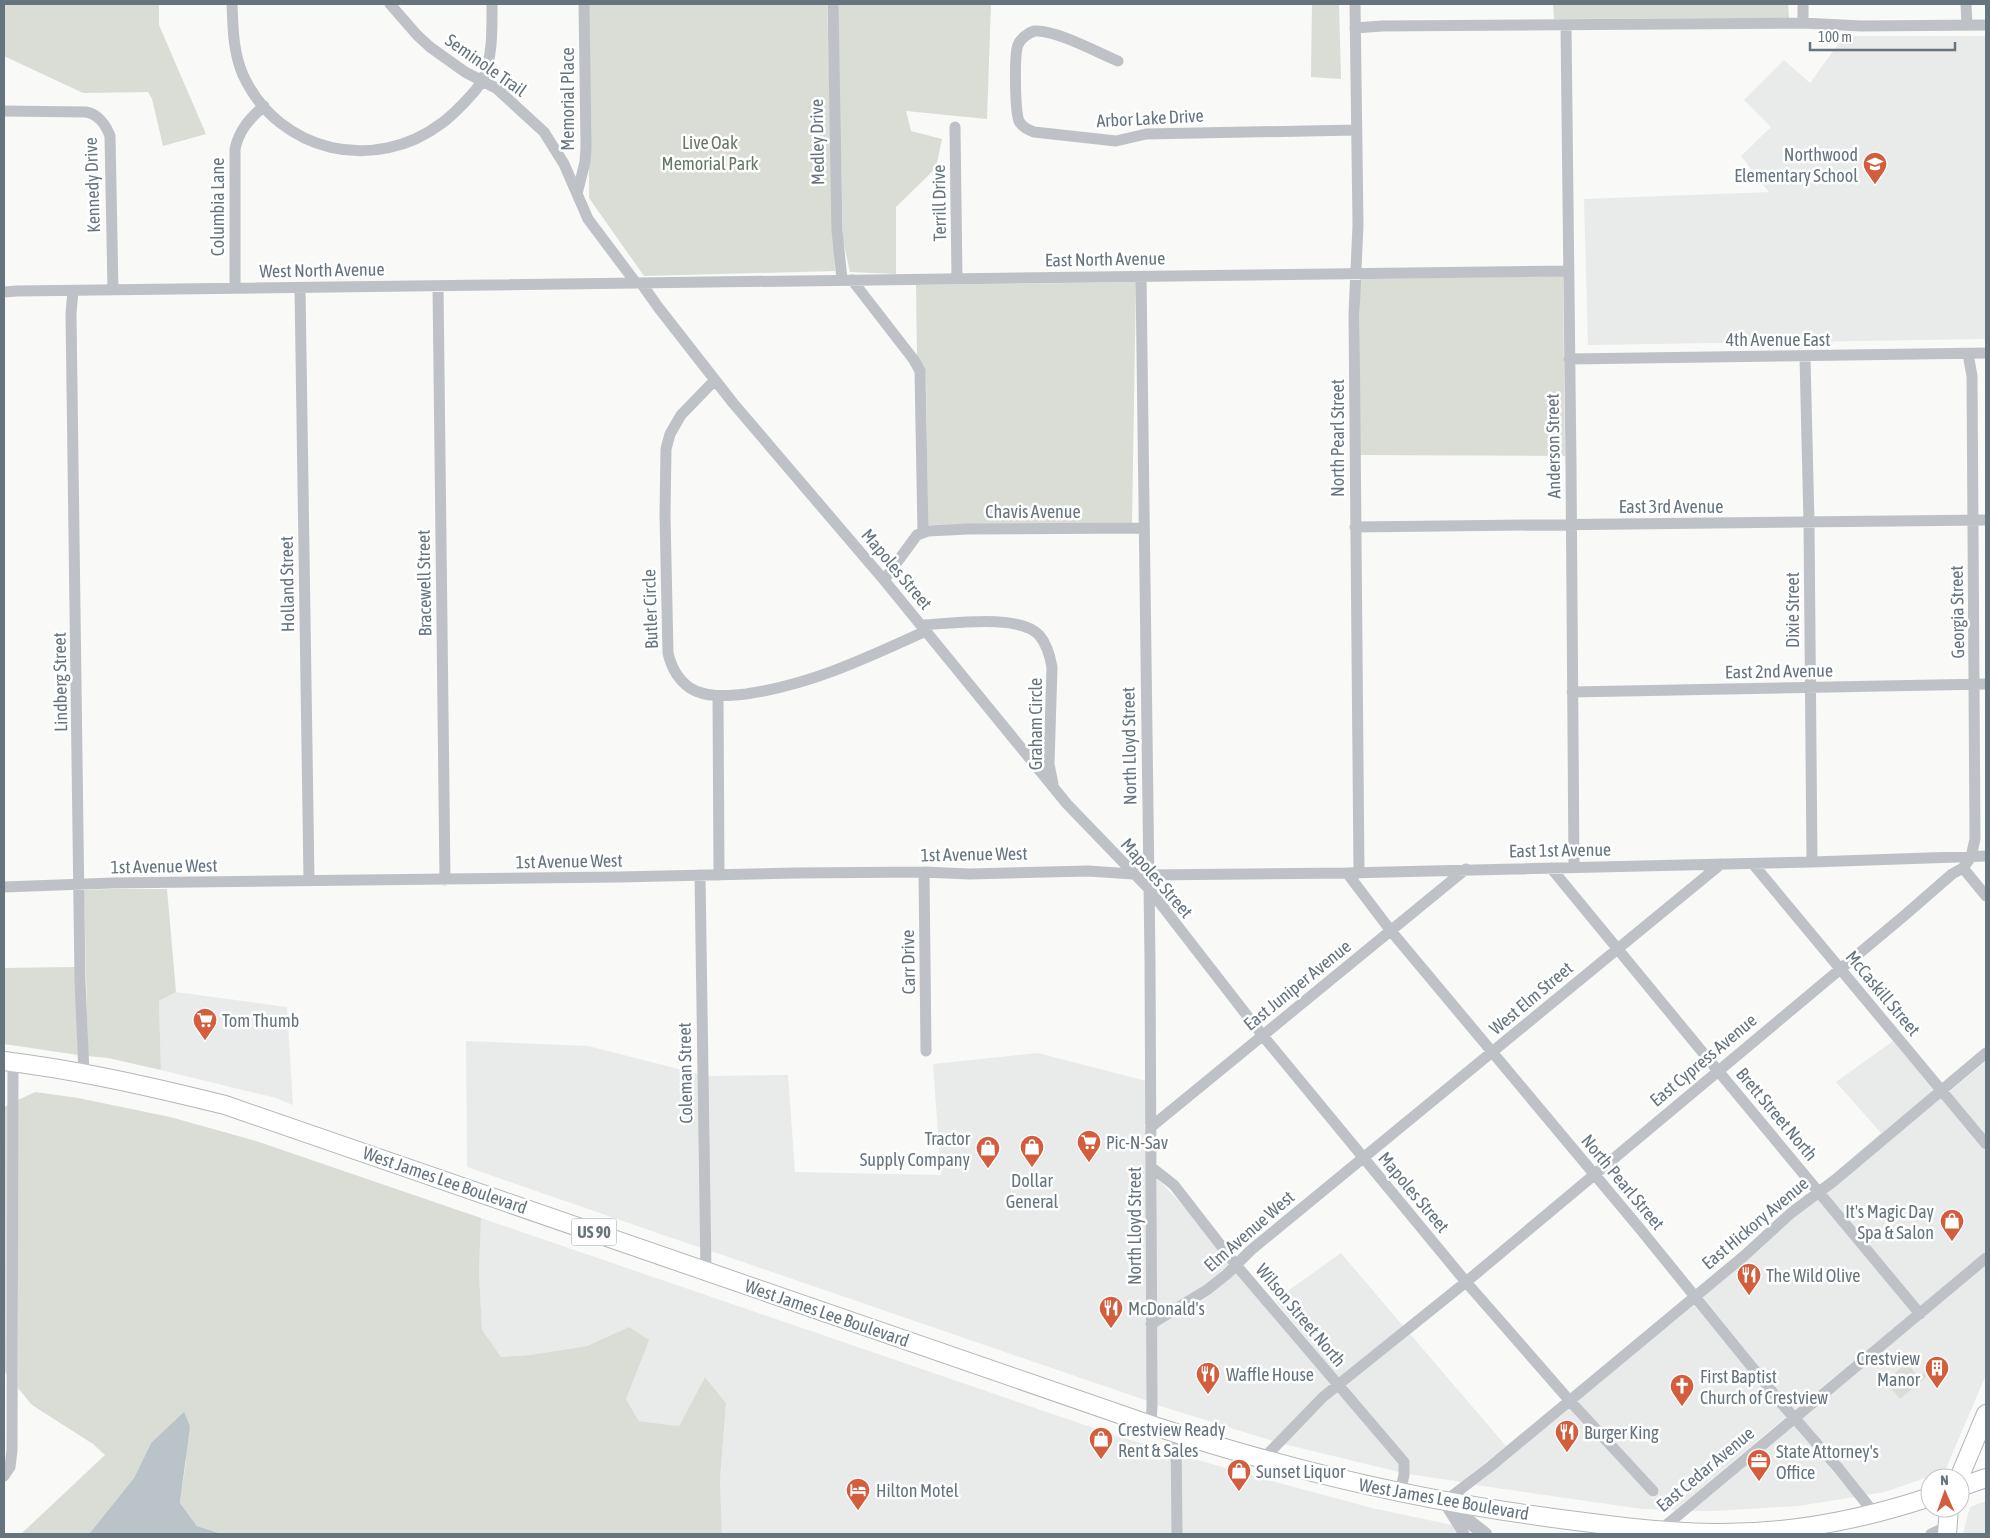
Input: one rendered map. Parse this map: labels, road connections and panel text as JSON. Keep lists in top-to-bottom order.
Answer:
{
  "streets": {
    "main road": ["West James Lee Boulevard", "US 90"],
    "street": [
      "Seminole Trail",
      "Memorial Place",
      "Arbor Lake Drive",
      "Medley Drive",
      "Kennedy Drive",
      "Terrill Drive",
      "Columbia Lane",
      "East North Avenue",
      "West North Avenue",
      "4th Avenue East",
      "North Pearl Street",
      "Anderson Street",
      "East 3rd Avenue",
      "Chavis Avenue",
      "Mapoles Street",
      "Bracewell Street",
      "Holland Street",
      "Butler Circle",
      "Dixie Street",
      "Georgia Street",
      "East 2nd Avenue",
      "Lindberg Street",
      "Graham Circle",
      "North Lloyd Street",
      "East 1st Avenue",
      "1st Avenue West",
      "Carr Drive",
      "East Juniper Avenue",
      "McCaskill Street",
      "West Elm Street",
      "East Cypress Avenue",
      "Coleman Street",
      "Brett Street North",
      "East Hickory Avenue",
      "Elm Avenue West",
      "Wilson Street North",
      "East Cedar Avenue"
    ]
  },
  "crossings": [
    ["Seminole Trail", "Memorial Place"],
    ["Seminole Trail", "East North Avenue"],
    ["Seminole Trail", "West North Avenue"],
    ["Seminole Trail", "Mapoles Street"],
    ["Arbor Lake Drive", "North Pearl Street"],
    ["Medley Drive", "East North Avenue"],
    ["Kennedy Drive", "West North Avenue"],
    ["Terrill Drive", "East North Avenue"],
    ["Columbia Lane", "West North Avenue"],
    ["East North Avenue", "West North Avenue"],
    ["East North Avenue", "North Pearl Street"],
    ["East North Avenue", "Anderson Street"],
    ["East North Avenue", "Mapoles Street"],
    ["East North Avenue", "North Lloyd Street"],
    ["West North Avenue", "Mapoles Street"],
    ["West North Avenue", "Bracewell Street"],
    ["West North Avenue", "Holland Street"],
    ["West North Avenue", "Lindberg Street"],
    ["4th Avenue East", "Anderson Street"],
    ["4th Avenue East", "Dixie Street"],
    ["4th Avenue East", "Georgia Street"],
    ["North Pearl Street", "East 3rd Avenue"],
    ["North Pearl Street", "East 1st Avenue"],
    ["North Pearl Street", "East Juniper Avenue"],
    ["North Pearl Street", "West Elm Street"],
    ["North Pearl Street", "East Cypress Avenue"],
    ["North Pearl Street", "East Hickory Avenue"],
    ["North Pearl Street", "US 90"],
    ["North Pearl Street", "East Cedar Avenue"],
    ["Anderson Street", "East 3rd Avenue"],
    ["Anderson Street", "East 2nd Avenue"],
    ["Anderson Street", "East 1st Avenue"],
    ["East 3rd Avenue", "Dixie Street"],
    ["East 3rd Avenue", "Georgia Street"],
    ["Chavis Avenue", "North Lloyd Street"],
    ["Mapoles Street", "Butler Circle"],
    ["Mapoles Street", "Graham Circle"],
    ["Mapoles Street", "North Lloyd Street"],
    ["Mapoles Street", "East 1st Avenue"],
    ["Mapoles Street", "1st Avenue West"],
    ["Mapoles Street", "East Juniper Avenue"],
    ["Mapoles Street", "West Elm Street"],
    ["Mapoles Street", "East Cypress Avenue"],
    ["Mapoles Street", "East Hickory Avenue"],
    ["Mapoles Street", "Elm Avenue West"],
    ["Bracewell Street", "1st Avenue West"],
    ["Holland Street", "1st Avenue West"],
    ["Butler Circle", "Graham Circle"],
    ["Dixie Street", "East 2nd Avenue"],
    ["Dixie Street", "East 1st Avenue"],
    ["Georgia Street", "East 2nd Avenue"],
    ["Georgia Street", "East 1st Avenue"],
    ["Georgia Street", "East Cypress Avenue"],
    ["Lindberg Street", "1st Avenue West"],
    ["Lindberg Street", "West James Lee Boulevard"],
    ["North Lloyd Street", "East 1st Avenue"],
    ["North Lloyd Street", "East Juniper Avenue"],
    ["North Lloyd Street", "West James Lee Boulevard"],
    ["North Lloyd Street", "Elm Avenue West"],
    ["North Lloyd Street", "Wilson Street North"],
    ["East 1st Avenue", "1st Avenue West"],
    ["East 1st Avenue", "East Juniper Avenue"],
    ["East 1st Avenue", "McCaskill Street"],
    ["East 1st Avenue", "West Elm Street"],
    ["East 1st Avenue", "Brett Street North"],
    ["1st Avenue West", "Carr Drive"],
    ["1st Avenue West", "Coleman Street"],
    ["McCaskill Street", "East Cypress Avenue"],
    ["McCaskill Street", "East Hickory Avenue"],
    ["West Elm Street", "Brett Street North"],
    ["West Elm Street", "Elm Avenue West"],
    ["East Cypress Avenue", "Brett Street North"],
    ["East Cypress Avenue", "West James Lee Boulevard"],
    ["East Cypress Avenue", "Wilson Street North"],
    ["Coleman Street", "West James Lee Boulevard"],
    ["Brett Street North", "East Hickory Avenue"],
    ["Brett Street North", "East Cedar Avenue"],
    ["West James Lee Boulevard", "East Hickory Avenue"],
    ["West James Lee Boulevard", "US 90"],
    ["West James Lee Boulevard", "Wilson Street North"],
    ["West James Lee Boulevard", "East Cedar Avenue"],
    ["Elm Avenue West", "Wilson Street North"],
    ["US 90", "East Cedar Avenue"]
  ],
  "parks": ["Live Oak Memorial Park"],
  "places": {
    "school or university": ["Northwood Elementary School"],
    "supermarket": ["Tom Thumb", "Pic-N-Sav"],
    "shop": [
      "Dollar General",
      "Tractor Supply Company",
      "It's Magic Day Spa & Salon",
      "Crestview Ready Rent & Sales",
      "Sunset Liquor"
    ],
    "restaurant": [
      "The Wild Olive",
      "McDonald's",
      "Waffle House",
      "Burger King"
    ],
    "building": ["Crestview Manor"],
    "church": ["First Baptist Church of Crestview"],
    "office": ["State Attorney's Office"],
    "hotel": ["Hilton Motel"]
  },
  "scale_bar": "100 m",
  "north": "top"
}
